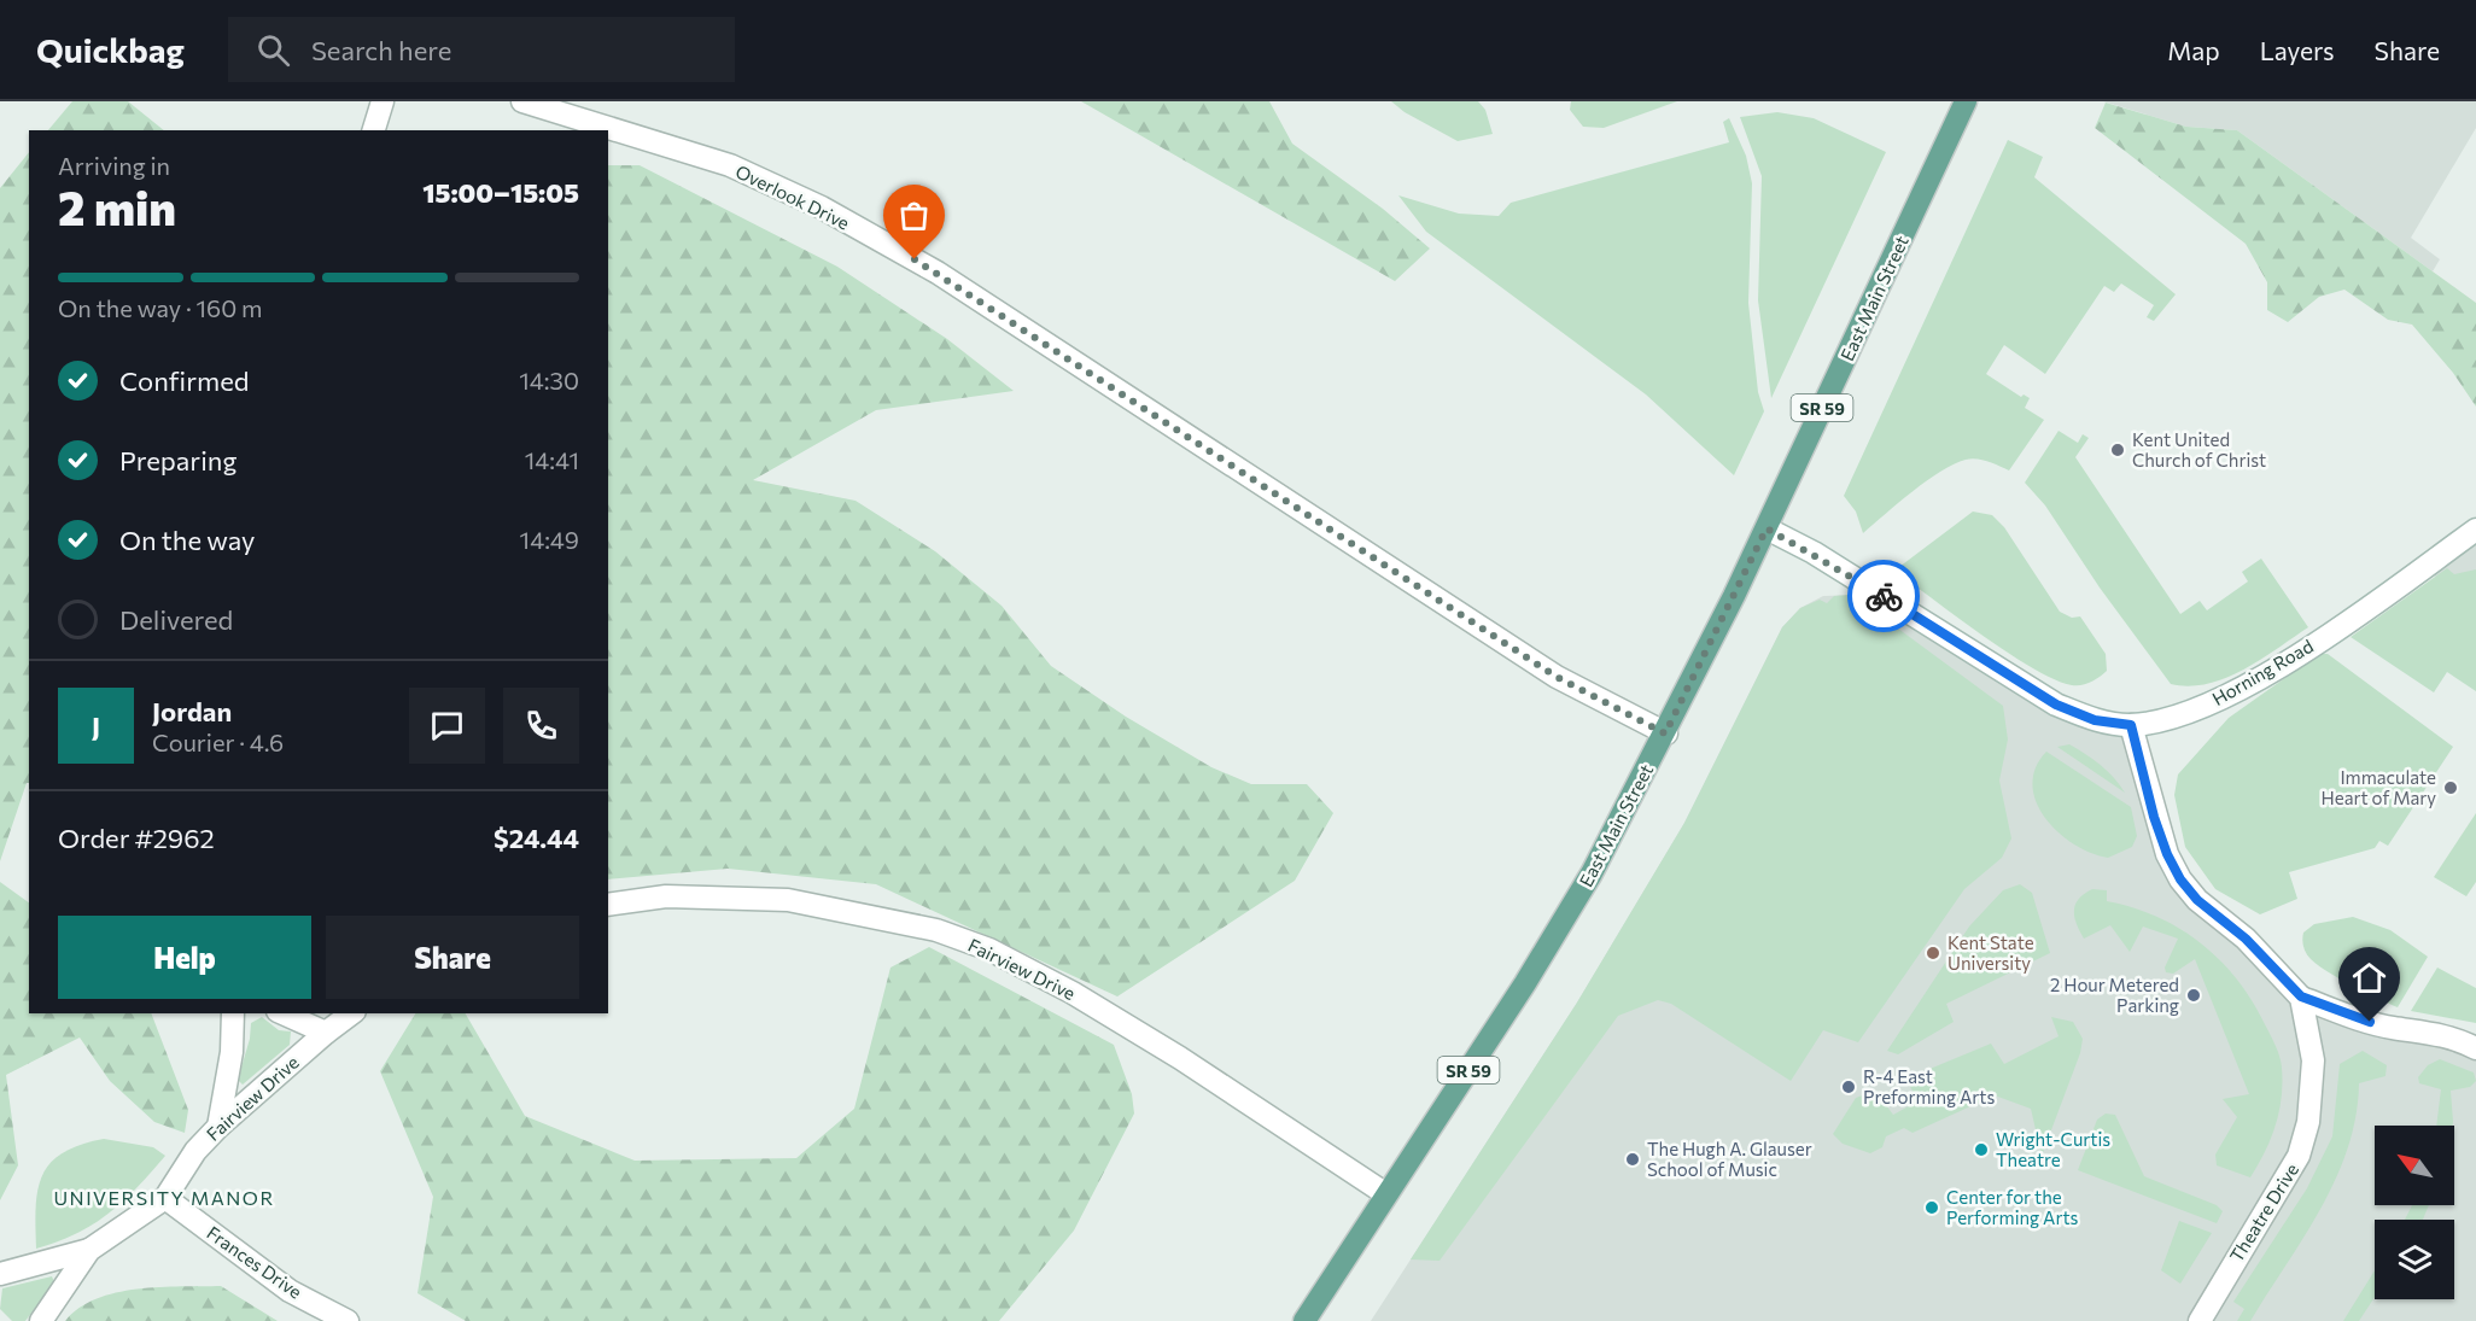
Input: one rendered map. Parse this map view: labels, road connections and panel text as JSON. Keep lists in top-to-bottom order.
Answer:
{
  "streets": {
    "main road": ["East Main Street", "SR 59"],
    "street": [
      "Overlook Drive",
      "Horning Road",
      "Fairview Drive",
      "Theatre Drive",
      "Frances Drive"
    ]
  },
  "crossings": [
    ["Overlook Drive", "East Main Street"],
    ["East Main Street", "Horning Road"],
    ["East Main Street", "Fairview Drive"],
    ["Fairview Drive", "Frances Drive"]
  ],
  "districts": ["UNIVERSITY MANOR"],
  "places": [
    "Kent United Church of Christ",
    "Immaculate Heart of Mary",
    "Kent State University",
    "2 Hour Metered Parking",
    "R-4 East Preforming Arts",
    "Wright-Curtis Theatre",
    "The Hugh A. Glauser School of Music",
    "Center for the Performing Arts"
  ],
  "north": "top left",
  "page": {
    "header": "Quickbag",
    "search": "Search here",
    "nav": ["Map", "Layers", "Share"],
    "heading": ["2 min", "Arriving in", "15:00–15:05"],
    "panel": [
      "Jordan",
      "Courier · 4.6",
      "Order #2962",
      "$24.44"
    ],
    "bar": "On the way · 160 m",
    "list": [
      ["Confirmed", "14:30"],
      ["Preparing", "14:41"],
      ["On the way", "14:49"],
      "Delivered"
    ],
    "round": "J",
    "buttons": ["Help", "Share"]
  }
}
